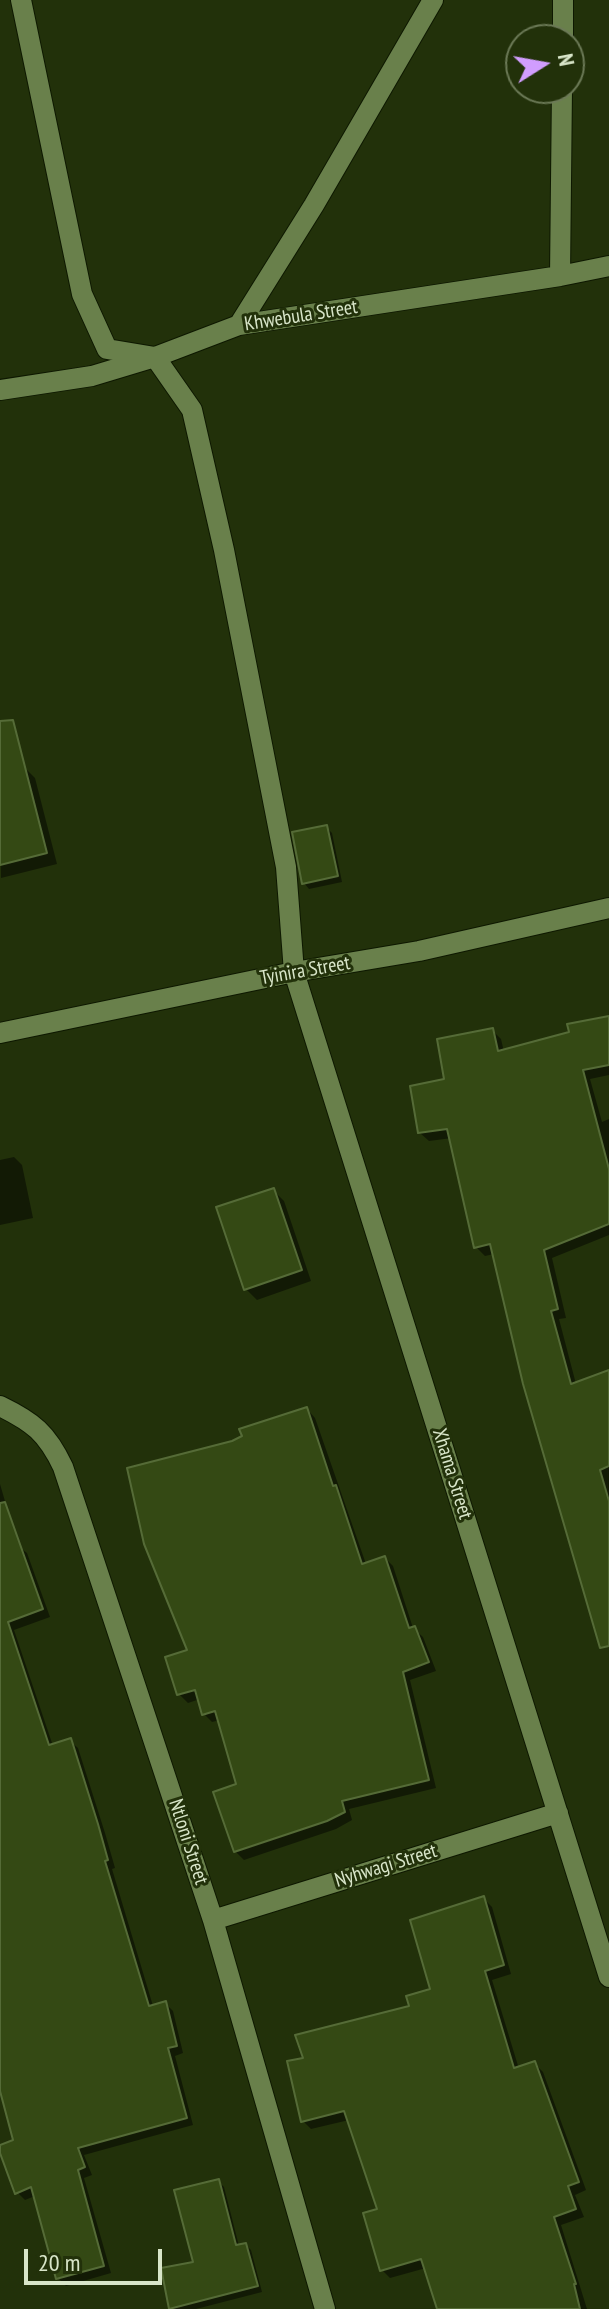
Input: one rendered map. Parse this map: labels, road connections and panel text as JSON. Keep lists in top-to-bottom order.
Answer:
{
  "streets": {
    "street": [
      "Khwebula Street",
      "Tyinira Street",
      "Xhama Street",
      "Ntloni Street",
      "Nyhwagi Street"
    ]
  },
  "crossings": [
    ["Khwebula Street", "Xhama Street"],
    ["Tyinira Street", "Xhama Street"],
    ["Xhama Street", "Nyhwagi Street"],
    ["Ntloni Street", "Nyhwagi Street"]
  ],
  "scale_bar": "20 m",
  "north": "right"
}
